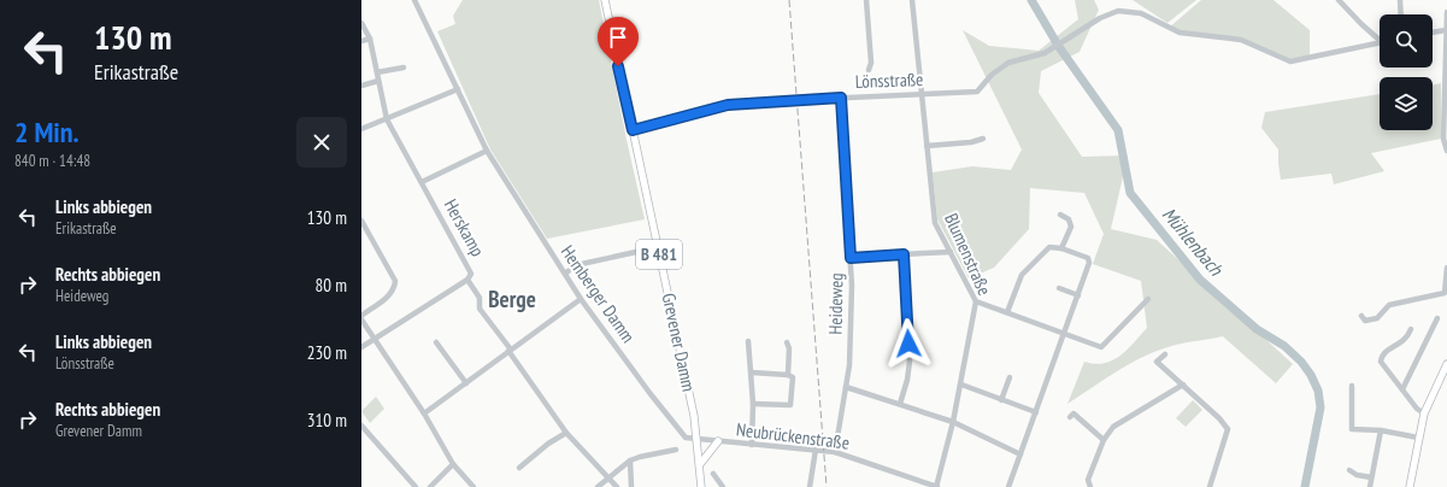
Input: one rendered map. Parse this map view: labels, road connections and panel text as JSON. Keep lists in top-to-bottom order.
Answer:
{
  "streets": {
    "main road": ["B 481", "Grevener Damm"],
    "street": [
      "Lönsstraße",
      "Herskamp",
      "Blumenstraße",
      "Hemberger Damm",
      "Heideweg",
      "Neubrückenstraße"
    ]
  },
  "crossings": [
    ["Lönsstraße", "Blumenstraße"],
    ["Lönsstraße", "Heideweg"],
    ["Lönsstraße", "Grevener Damm"],
    ["Blumenstraße", "Neubrückenstraße"],
    ["Hemberger Damm", "Grevener Damm"],
    ["Hemberger Damm", "Neubrückenstraße"],
    ["Heideweg", "Neubrückenstraße"],
    ["Grevener Damm", "Neubrückenstraße"]
  ],
  "districts": ["Berge"],
  "water": ["Mühlenbach"],
  "page": {
    "turn": ["130 m", "Erikastraße"],
    "heading": ["2 Min.", "840 m · 14:48"],
    "list": [
      {
        "name": "Links abbiegen",
        "note": "Erikastraße",
        "value": "130 m"
      },
      {
        "name": "Rechts abbiegen",
        "note": "Heideweg",
        "value": "80 m"
      },
      {
        "name": "Links abbiegen",
        "note": "Lönsstraße",
        "value": "230 m"
      },
      {
        "name": "Rechts abbiegen",
        "note": "Grevener Damm",
        "value": "310 m"
      }
    ]
  }
}
